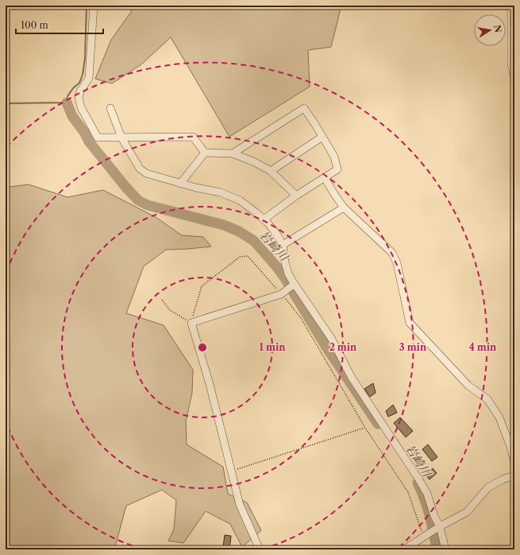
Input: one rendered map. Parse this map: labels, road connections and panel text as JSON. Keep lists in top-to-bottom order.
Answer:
{
  "water": ["岩崎川"],
  "scale_bar": "100 m",
  "north": "right",
  "rings": [
    "1 min",
    "2 min",
    "3 min",
    "4 min"
  ]
}
